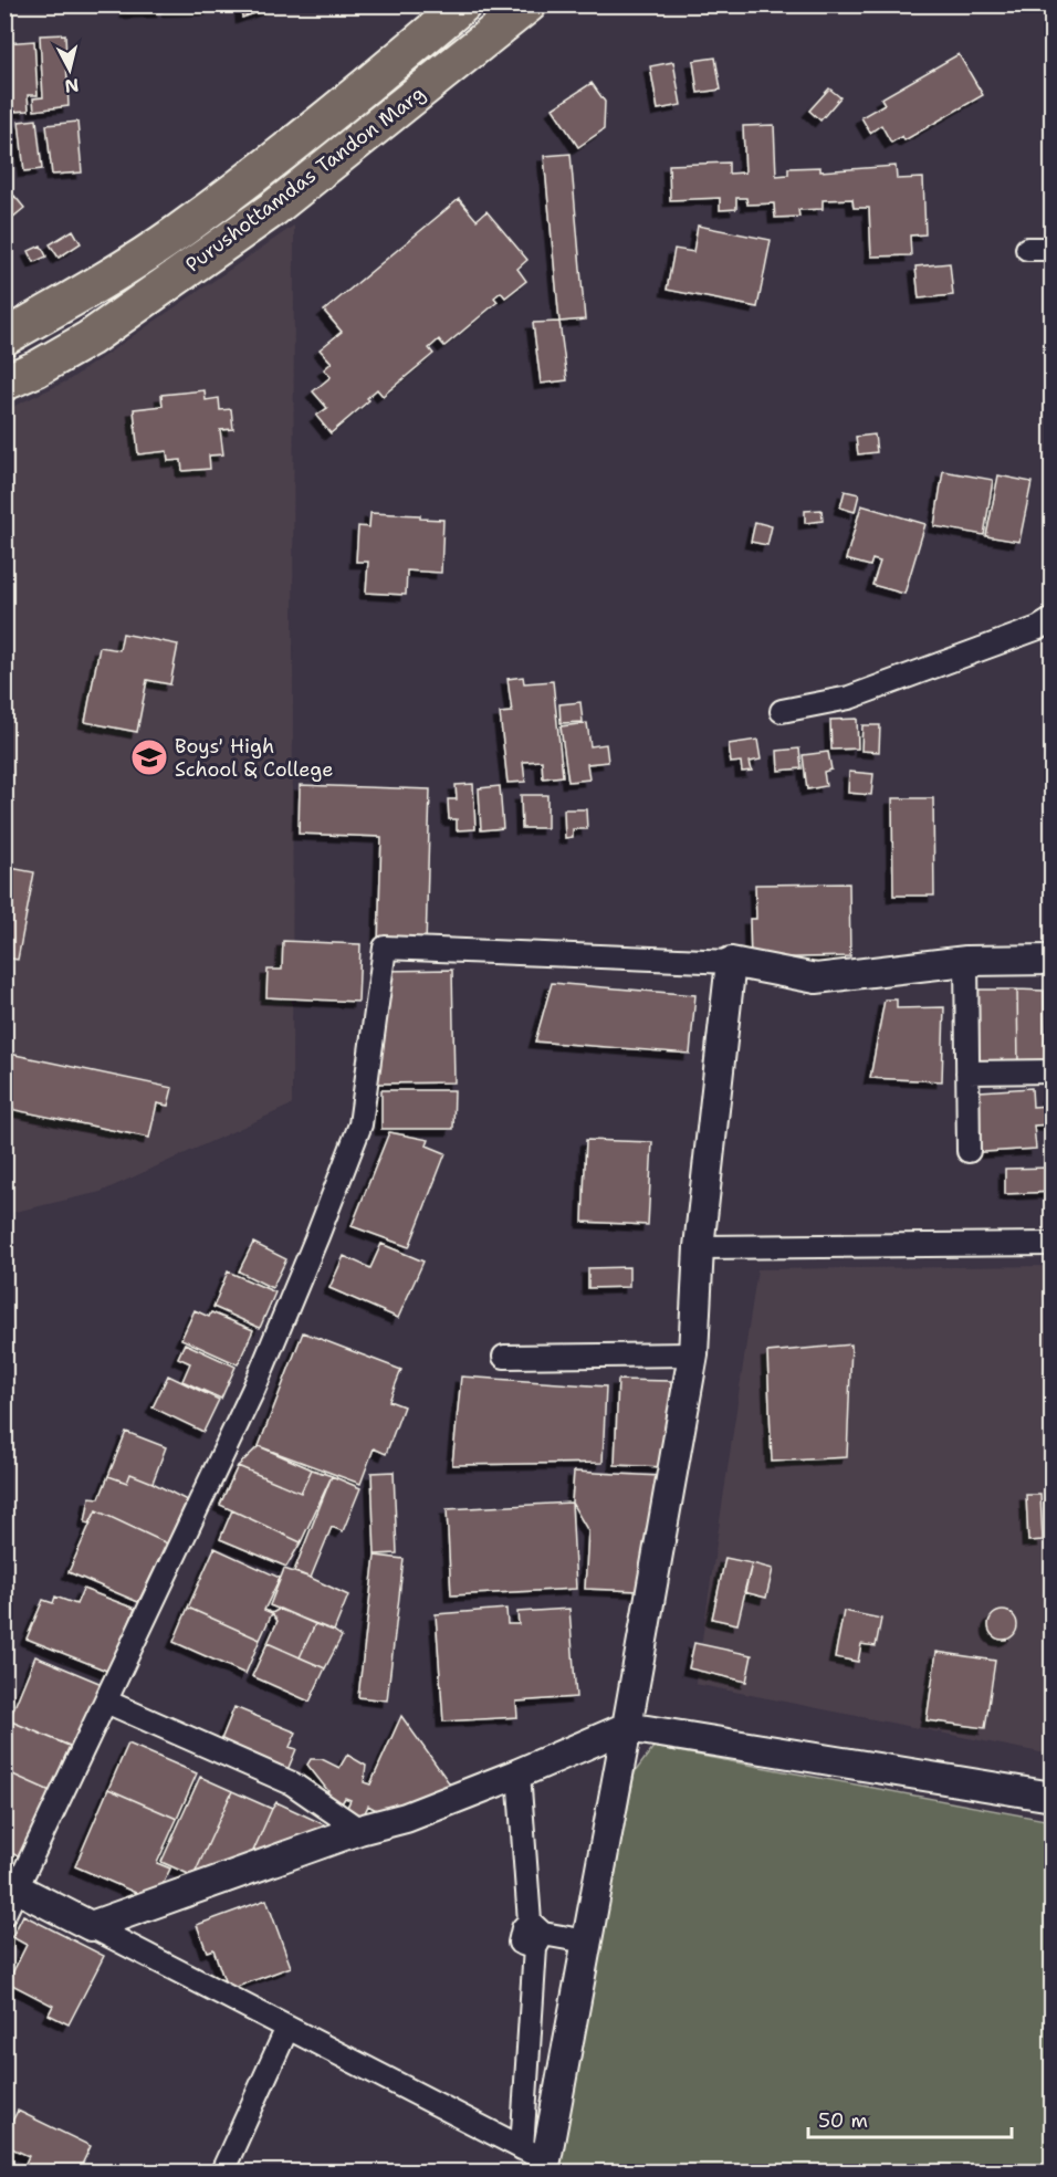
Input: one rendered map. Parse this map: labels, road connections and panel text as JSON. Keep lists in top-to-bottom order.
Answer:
{
  "streets": {
    "main road": ["Purushottamdas Tandon Marg"]
  },
  "places": {
    "school or university": ["Boys' High School & College"]
  },
  "scale_bar": "50 m",
  "north": "bottom"
}
